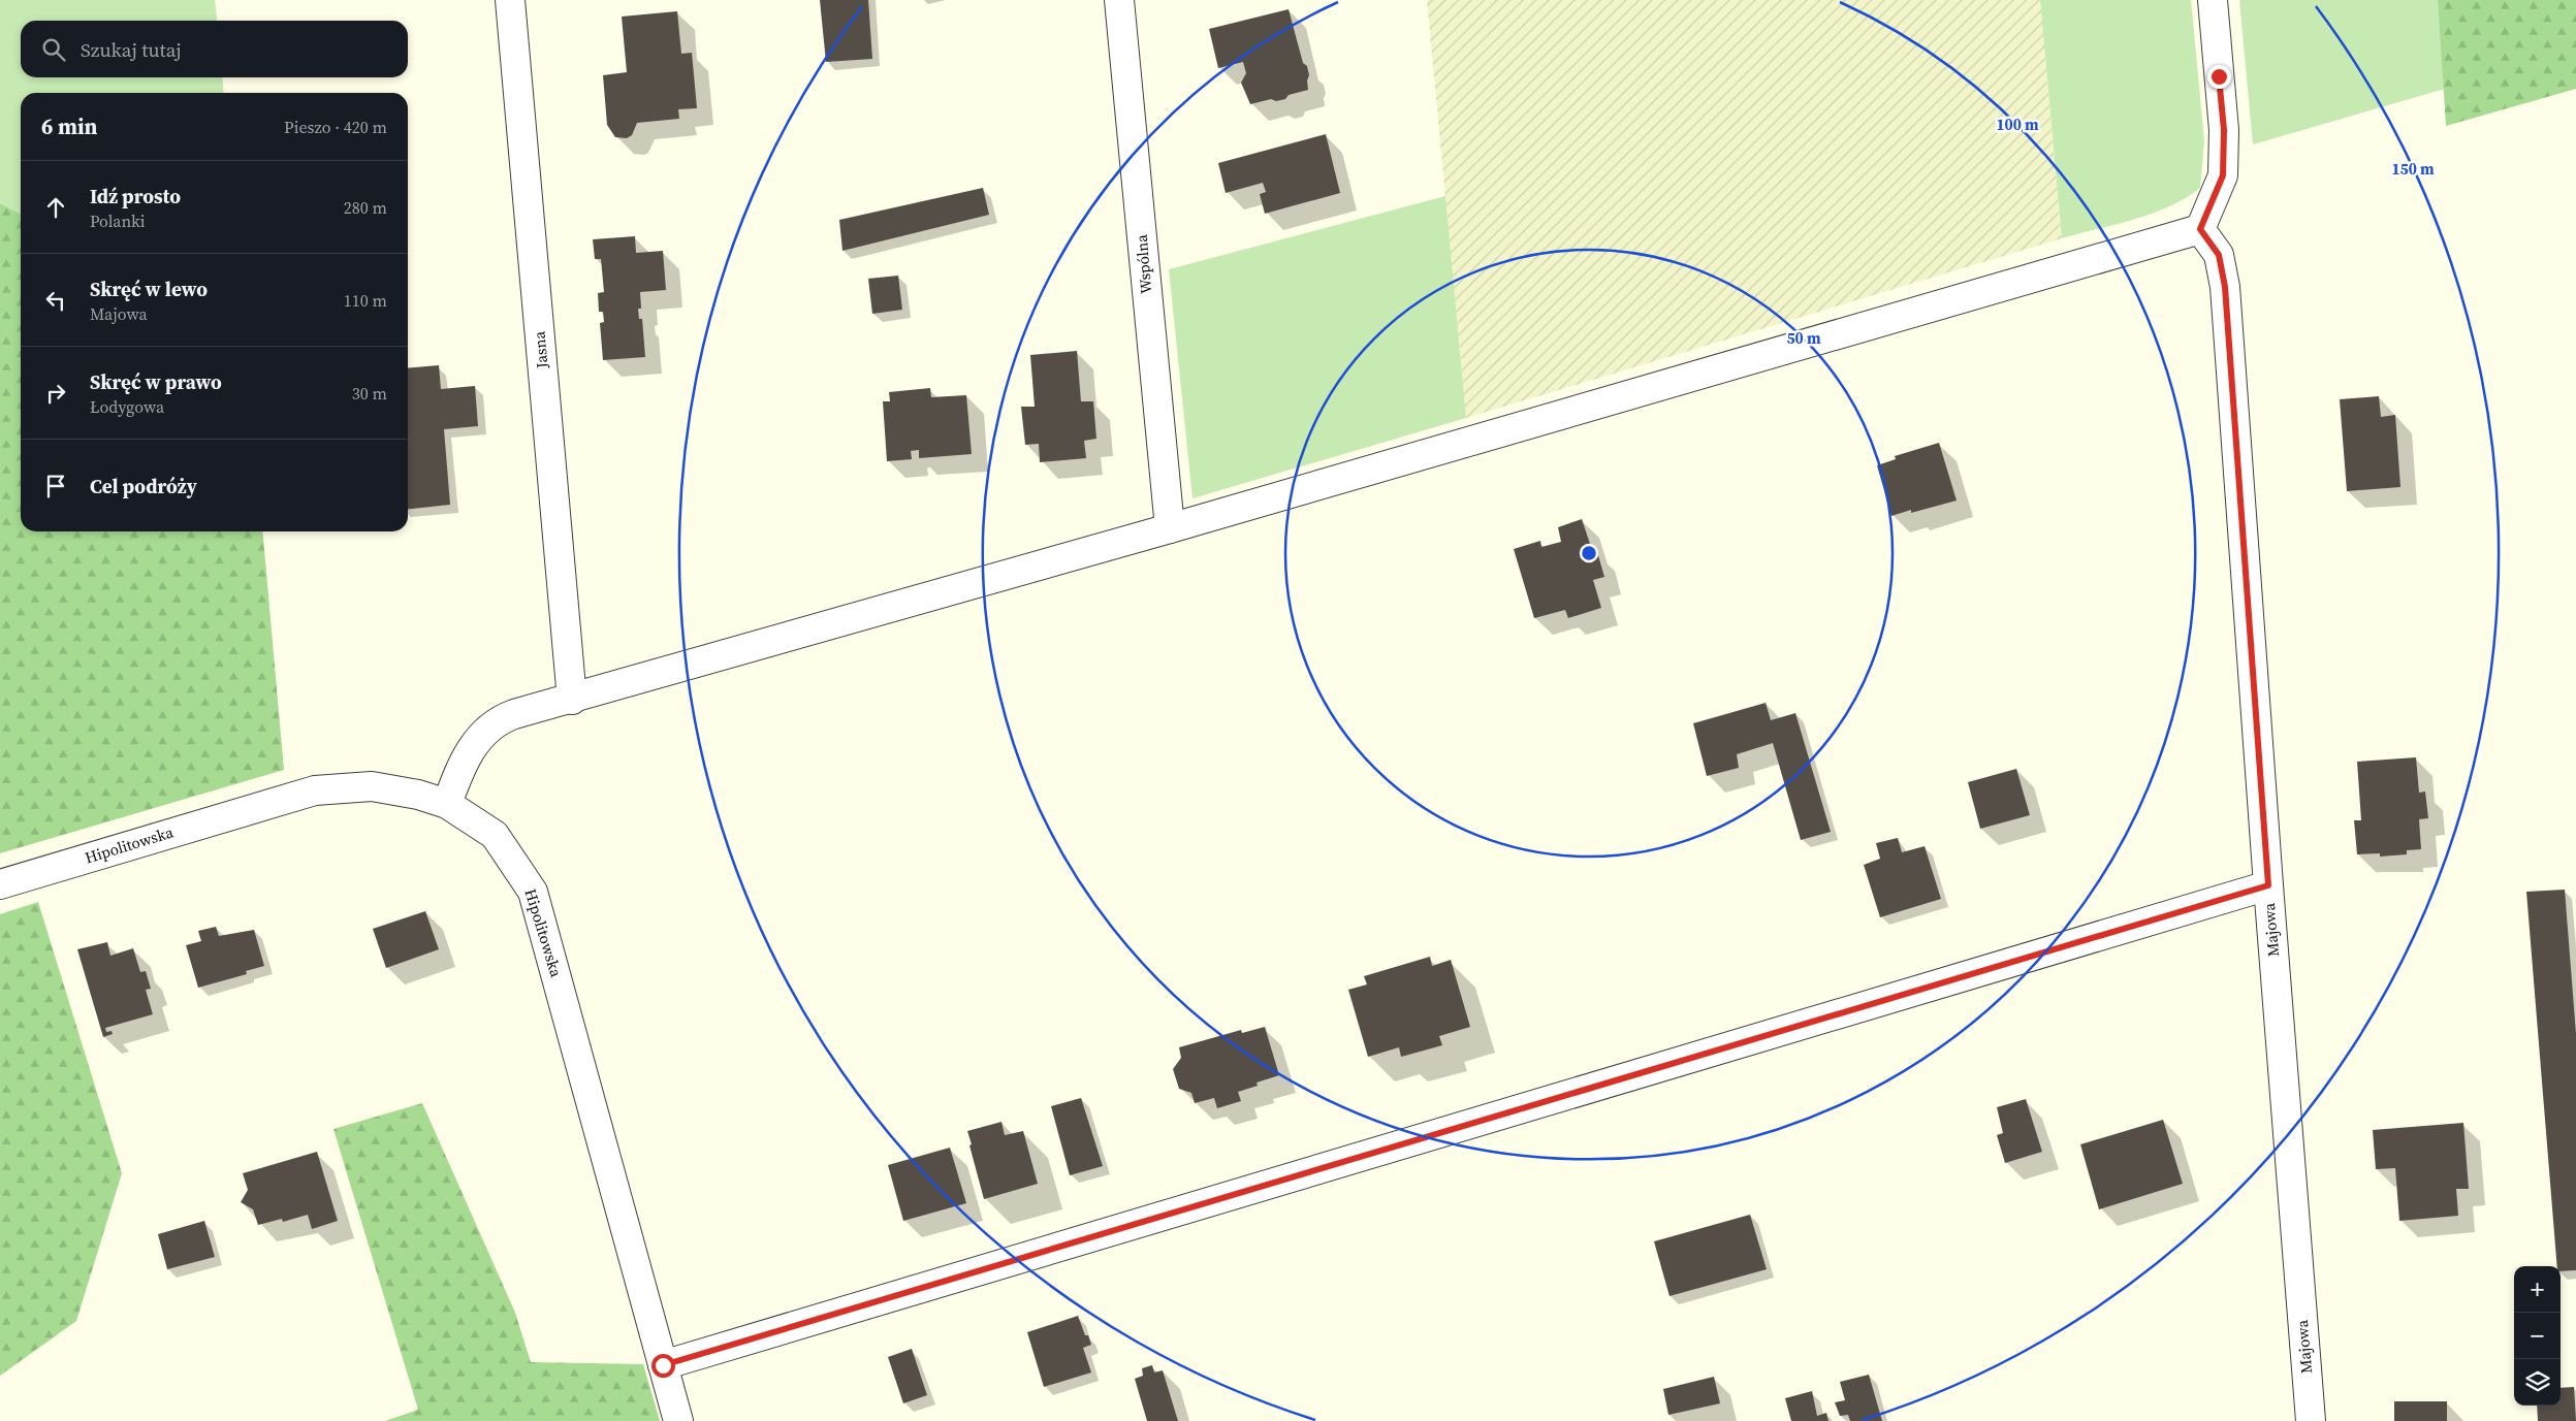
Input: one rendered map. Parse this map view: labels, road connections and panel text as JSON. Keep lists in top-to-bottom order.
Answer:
{
  "streets": {
    "street": [
      "Wspólna",
      "Jasna",
      "Hipolitowska",
      "Majowa"
    ]
  },
  "page": {
    "search": "Szukaj tutaj",
    "heading": ["6 min", "Pieszo · 420 m"],
    "list": [
      ["Idź prosto", "Polanki", "280 m"],
      ["Skręć w lewo", "Majowa", "110 m"],
      ["Skręć w prawo", "Łodygowa", "30 m"],
      "Cel podróży"
    ],
    "map_buttons": ["+", "−"]
  },
  "rings": ["100 m", "150 m", "50 m"]
}
